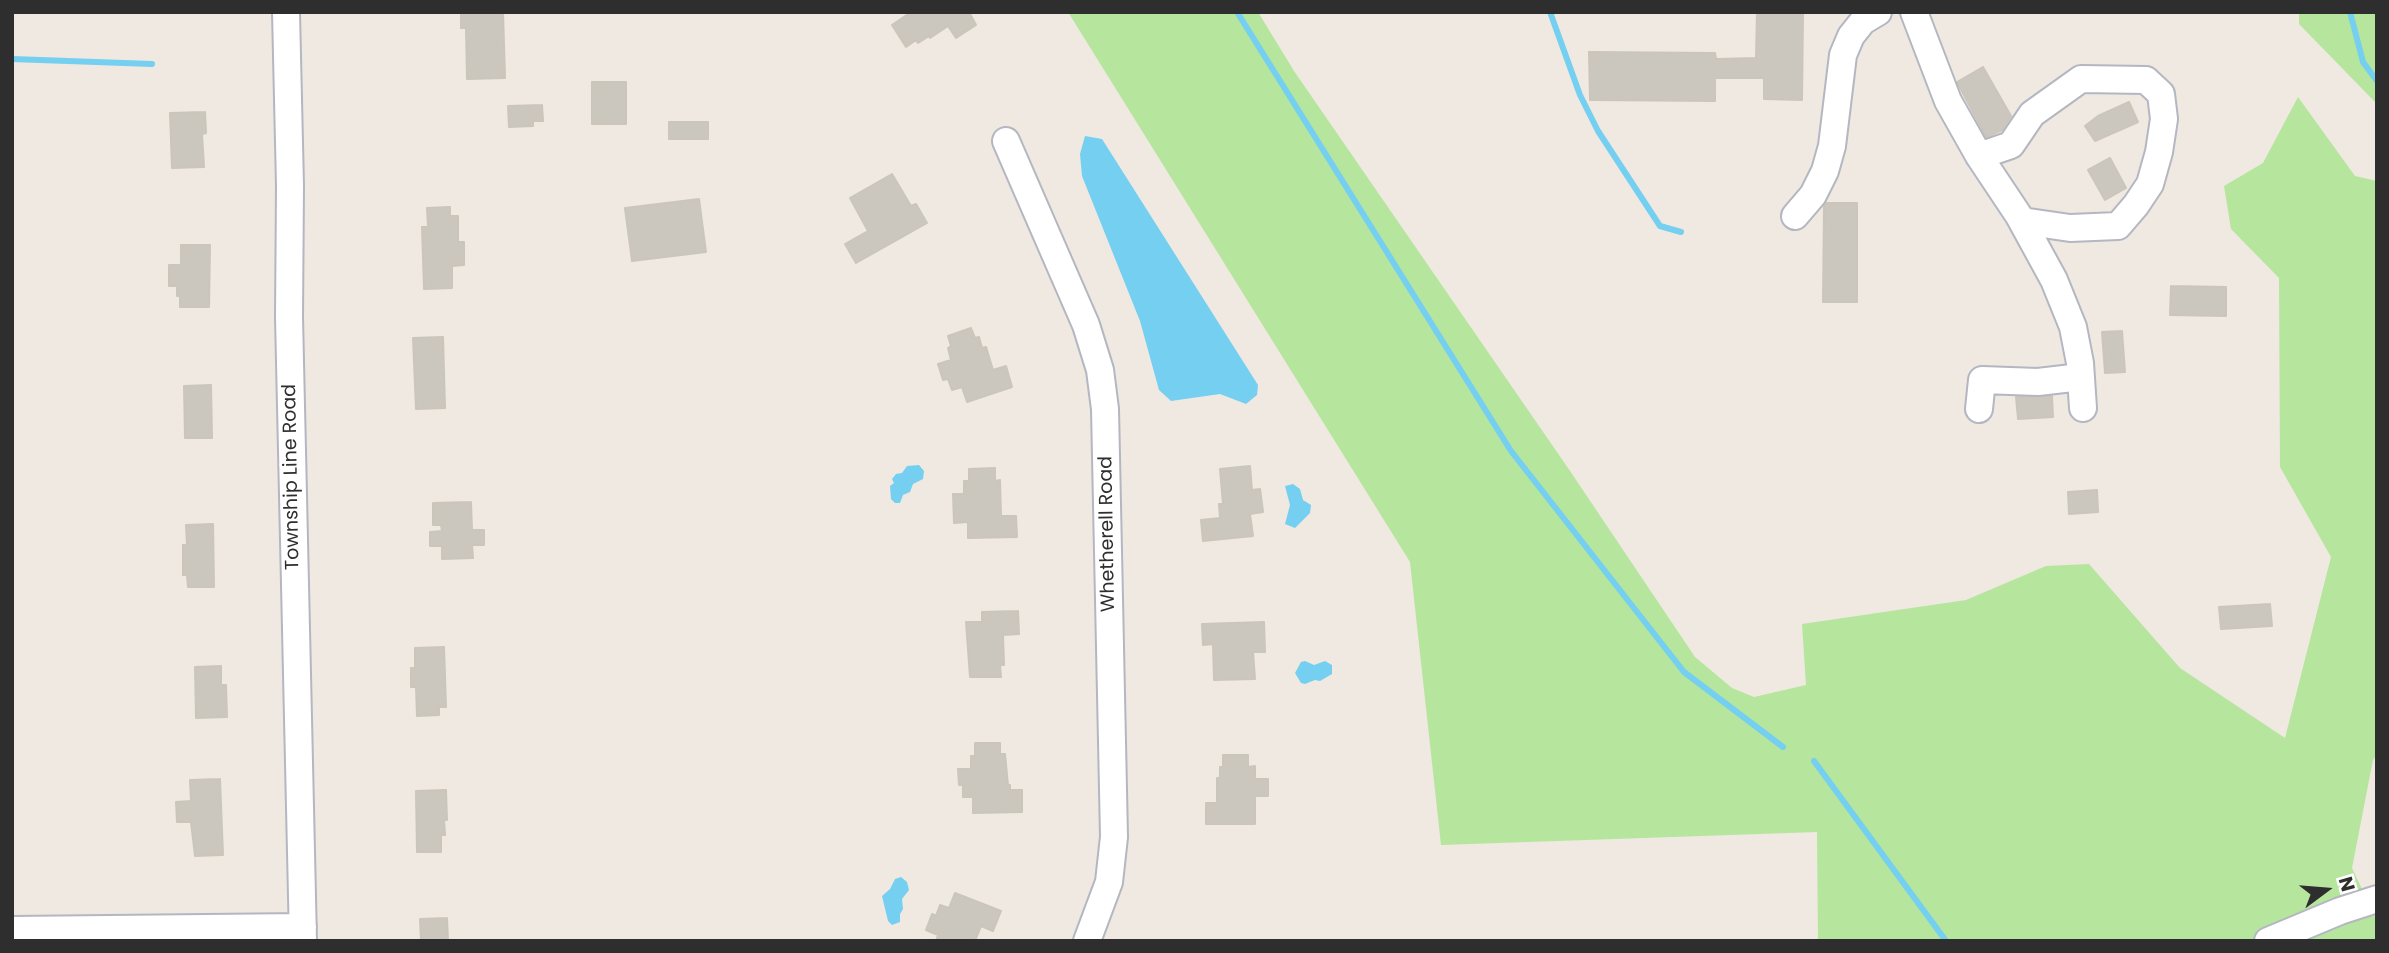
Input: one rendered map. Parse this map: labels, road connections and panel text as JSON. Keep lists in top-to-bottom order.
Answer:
{
  "streets": {
    "street": ["Township Line Road", "Whetherell Road"]
  },
  "north": "right"
}
